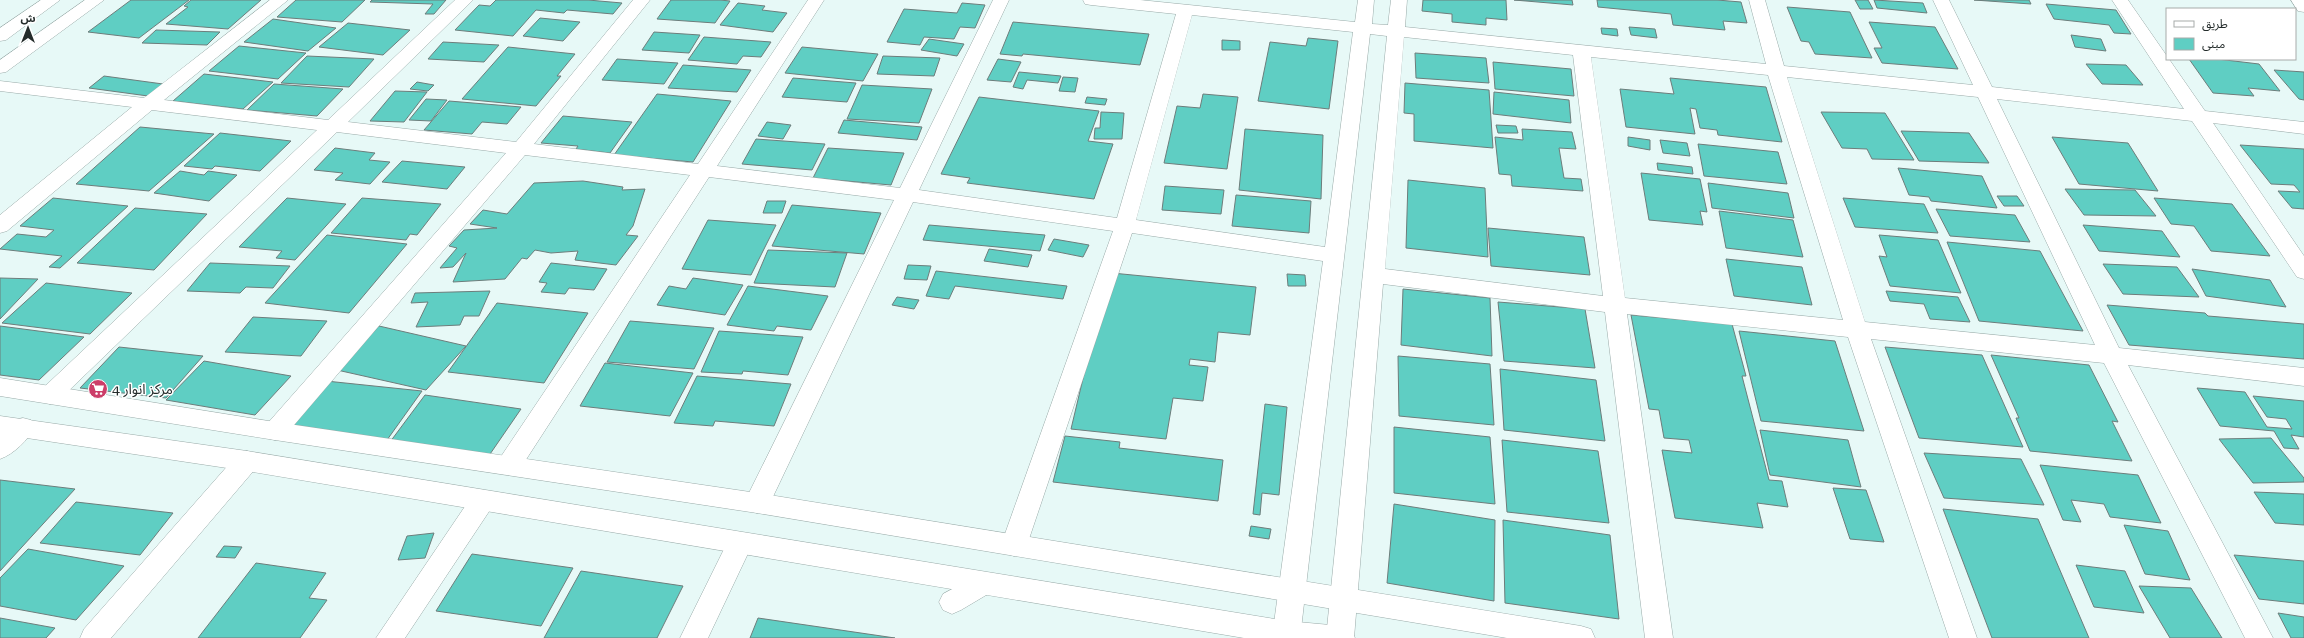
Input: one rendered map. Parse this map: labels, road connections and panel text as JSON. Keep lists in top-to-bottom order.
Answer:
{
  "places": {
    "supermarket": ["مركز انوار 4"]
  },
  "legend": ["طريق", "مبنى"],
  "north": "top"
}
